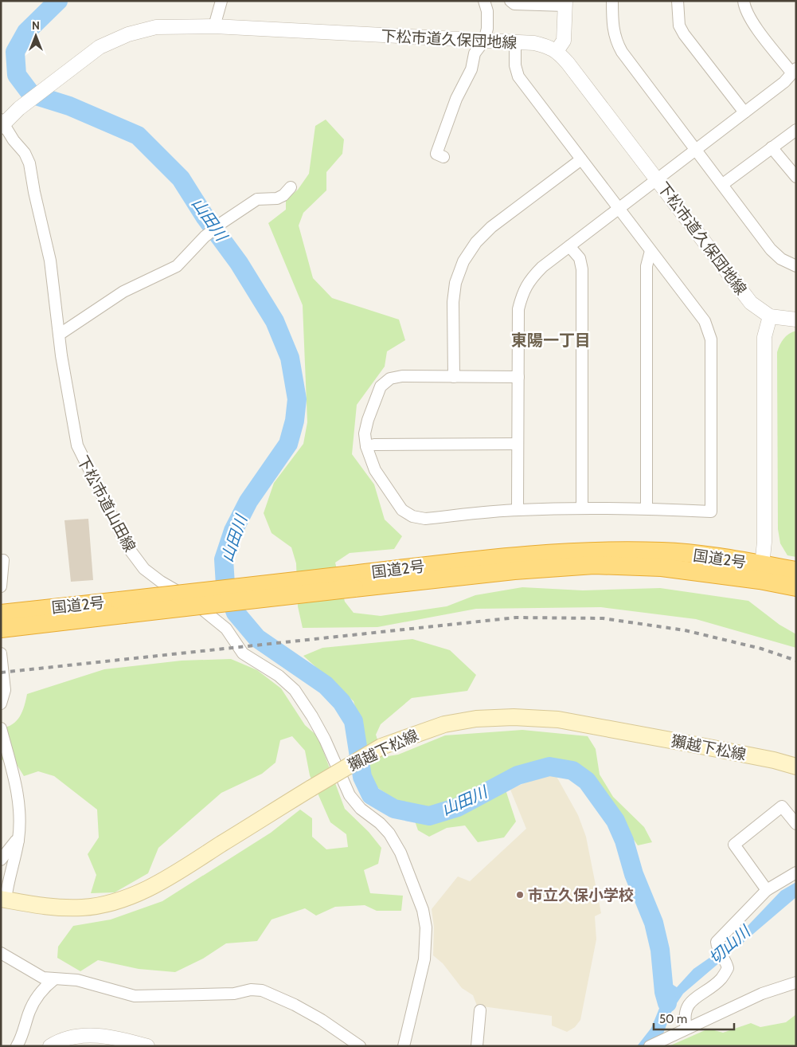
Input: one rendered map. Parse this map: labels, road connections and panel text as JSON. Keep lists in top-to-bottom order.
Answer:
{
  "streets": {
    "highway": ["国道2号"],
    "main road": ["獺越下松線"],
    "street": ["下松市道久保団地線", "下松市道山田線"]
  },
  "crossings": [
    ["下松市道久保団地線", "下松市道山田線"]
  ],
  "districts": ["東陽一丁目"],
  "water": ["山田川", "切山川"],
  "places": ["市立久保小学校"],
  "scale_bar": "50 m",
  "north": "top"
}
